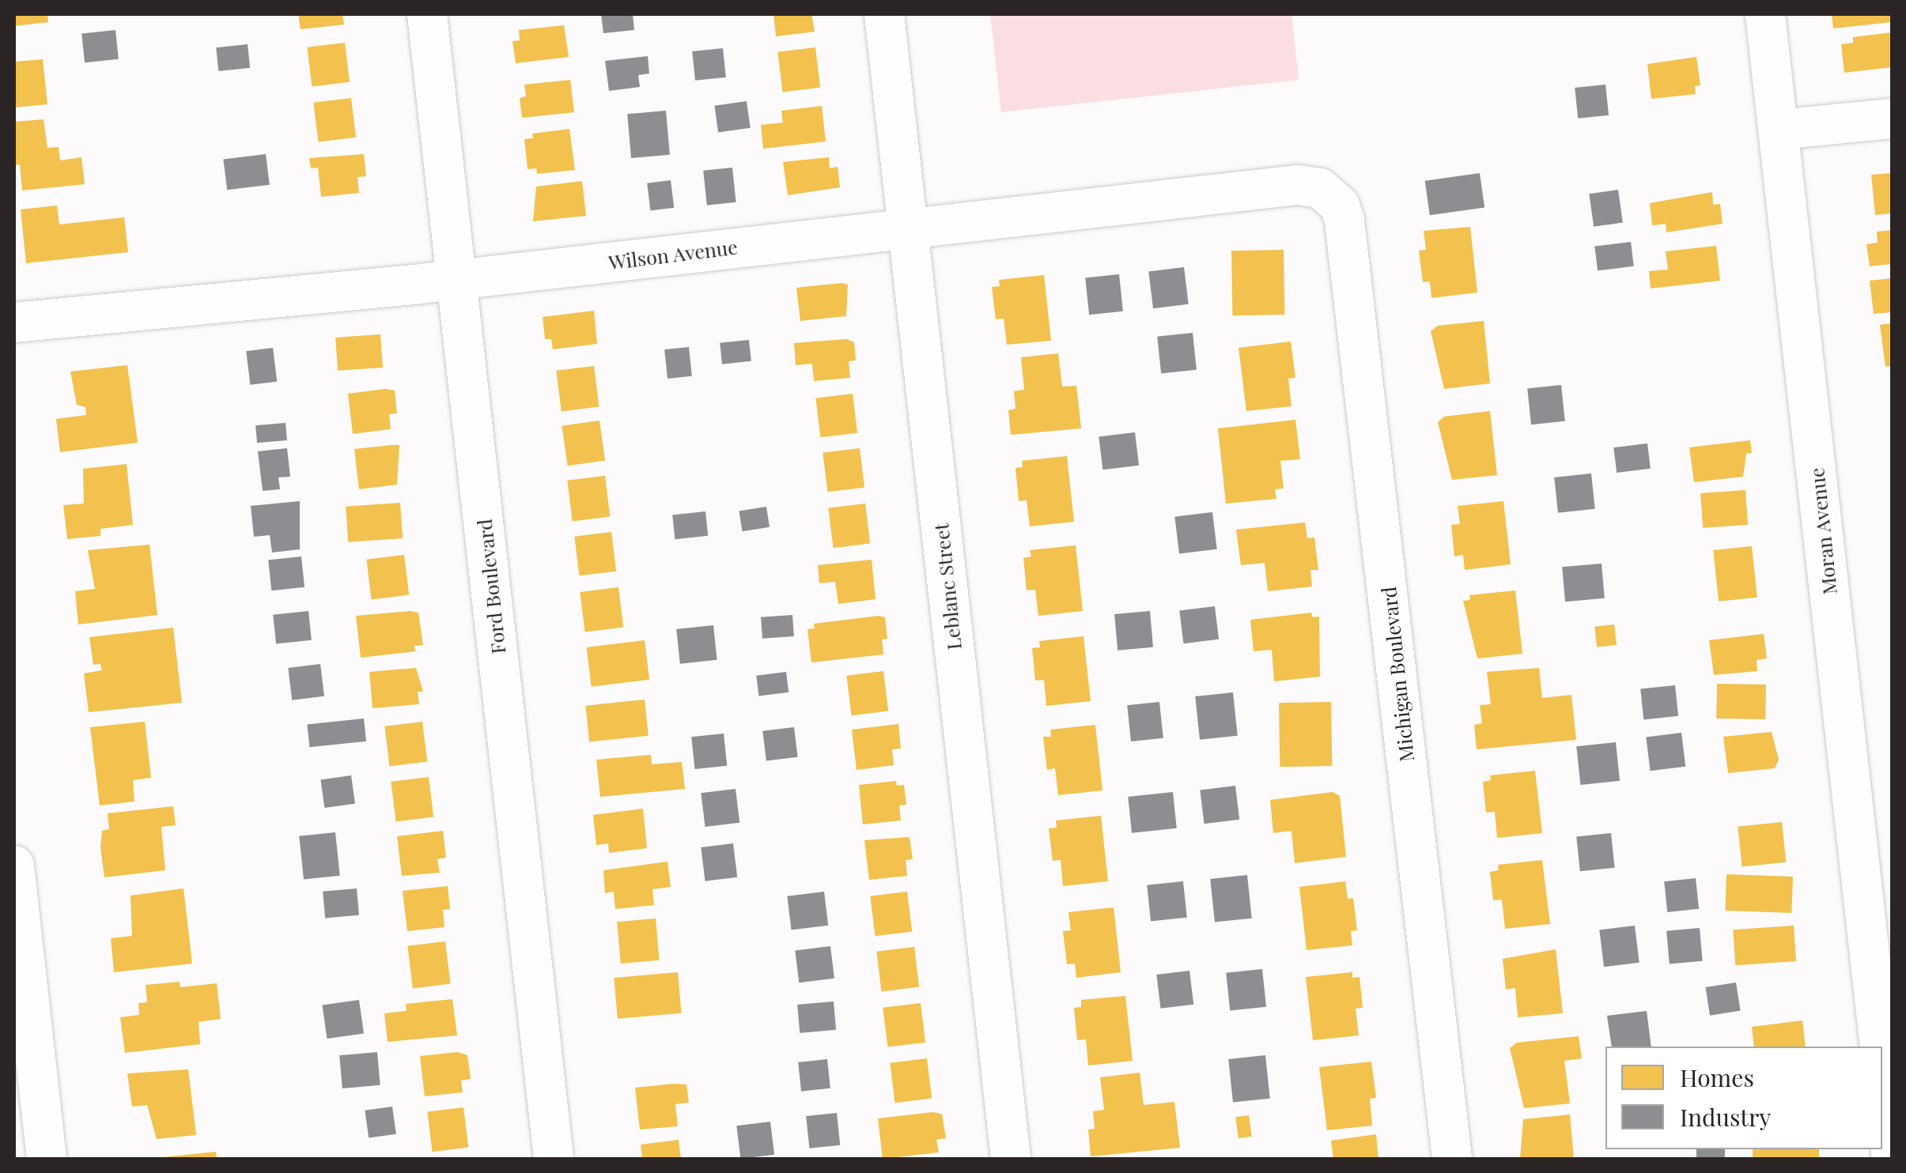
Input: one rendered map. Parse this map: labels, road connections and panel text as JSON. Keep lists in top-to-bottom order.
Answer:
{
  "streets": {
    "street": [
      "Wilson Avenue",
      "Moran Avenue",
      "Ford Boulevard",
      "Leblanc Street",
      "Michigan Boulevard"
    ]
  },
  "crossings": [
    ["Wilson Avenue", "Ford Boulevard"],
    ["Wilson Avenue", "Leblanc Street"],
    ["Wilson Avenue", "Michigan Boulevard"]
  ],
  "legend": ["Homes", "Industry"]
}
